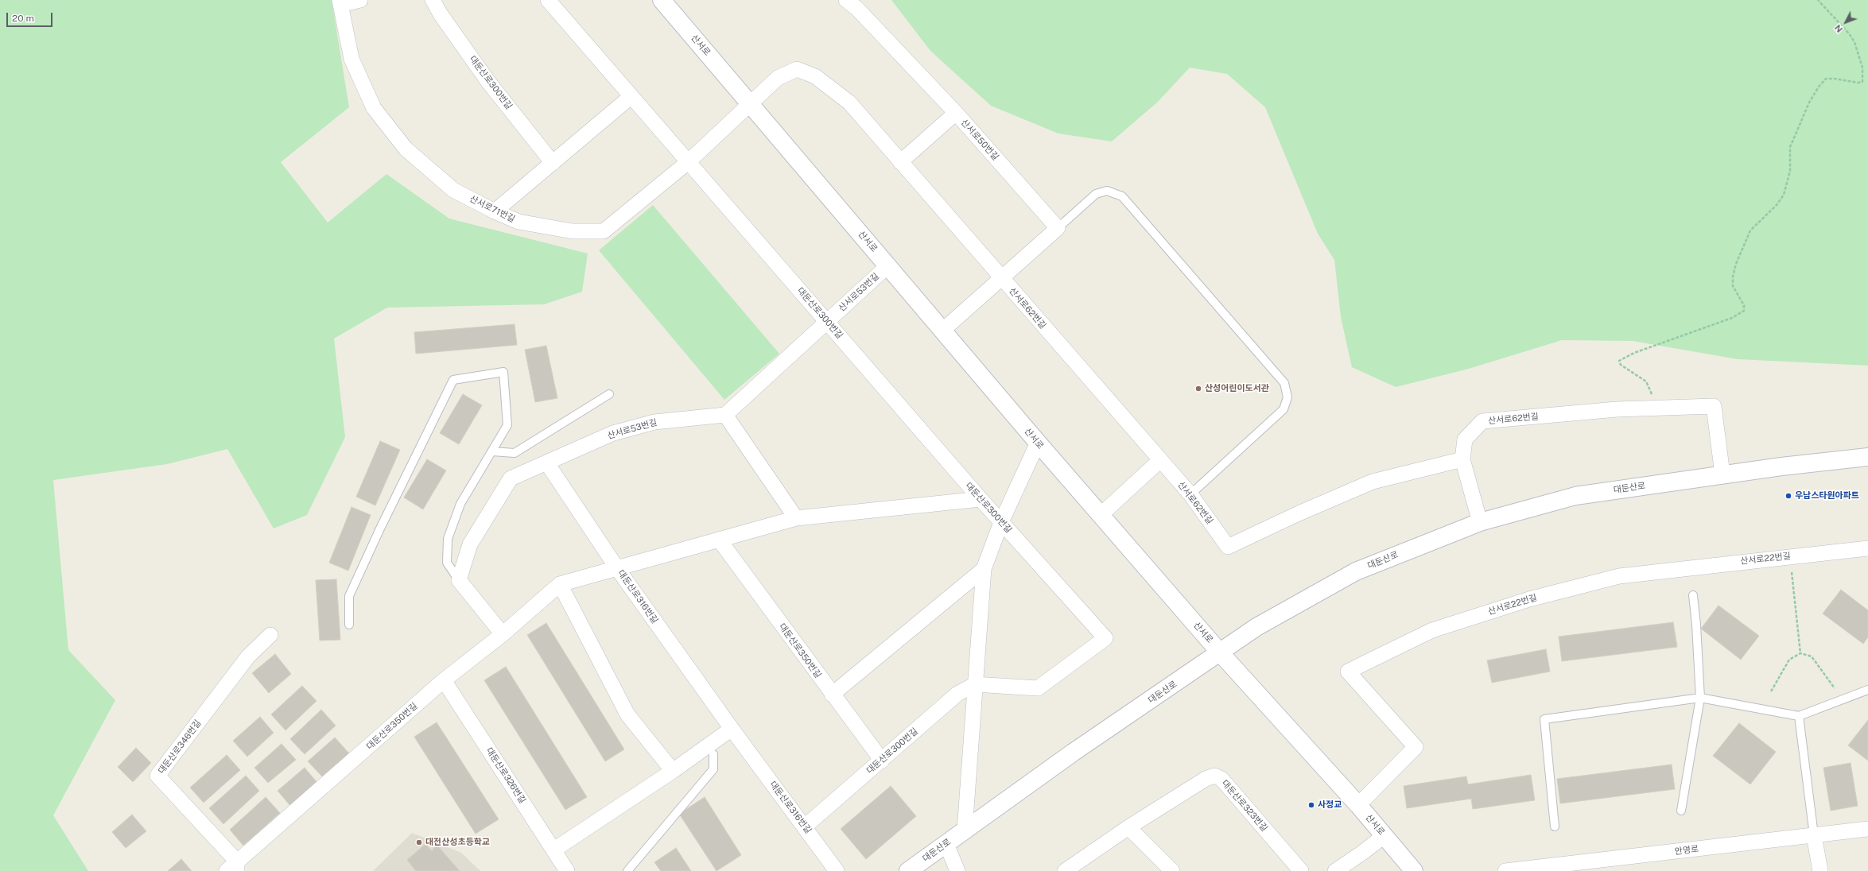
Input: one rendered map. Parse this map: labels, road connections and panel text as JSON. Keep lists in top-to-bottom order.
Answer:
{
  "streets": {
    "main road": ["산서로", "대둔산로"],
    "street": [
      "대둔산로300번길",
      "산서로50번길",
      "산서로71번길",
      "산서로53번길",
      "산서로62번길",
      "산서로22번길",
      "대둔산로316번길",
      "대둔산로350번길",
      "대둔산로346번길",
      "대둔산로326번길",
      "대둔산로323번길",
      "안영로"
    ]
  },
  "crossings": [
    ["산서로", "산서로71번길"],
    ["산서로", "산서로53번길"],
    ["산서로", "산서로62번길"],
    ["산서로", "대둔산로"],
    ["산서로", "산서로22번길"],
    ["대둔산로300번길", "산서로71번길"],
    ["대둔산로300번길", "산서로53번길"],
    ["대둔산로300번길", "대둔산로316번길"],
    ["대둔산로300번길", "대둔산로350번길"],
    ["산서로71번길", "산서로62번길"],
    ["산서로53번길", "대둔산로316번길"],
    ["산서로62번길", "대둔산로"],
    ["대둔산로316번길", "대둔산로350번길"],
    ["대둔산로350번길", "대둔산로346번길"],
    ["대둔산로350번길", "대둔산로326번길"]
  ],
  "places": [
    "산성어린이도서관",
    "우남스타원아파트",
    "사정교",
    "대전산성초등학교"
  ],
  "scale_bar": "20 m",
  "north": "bottom left"
}
